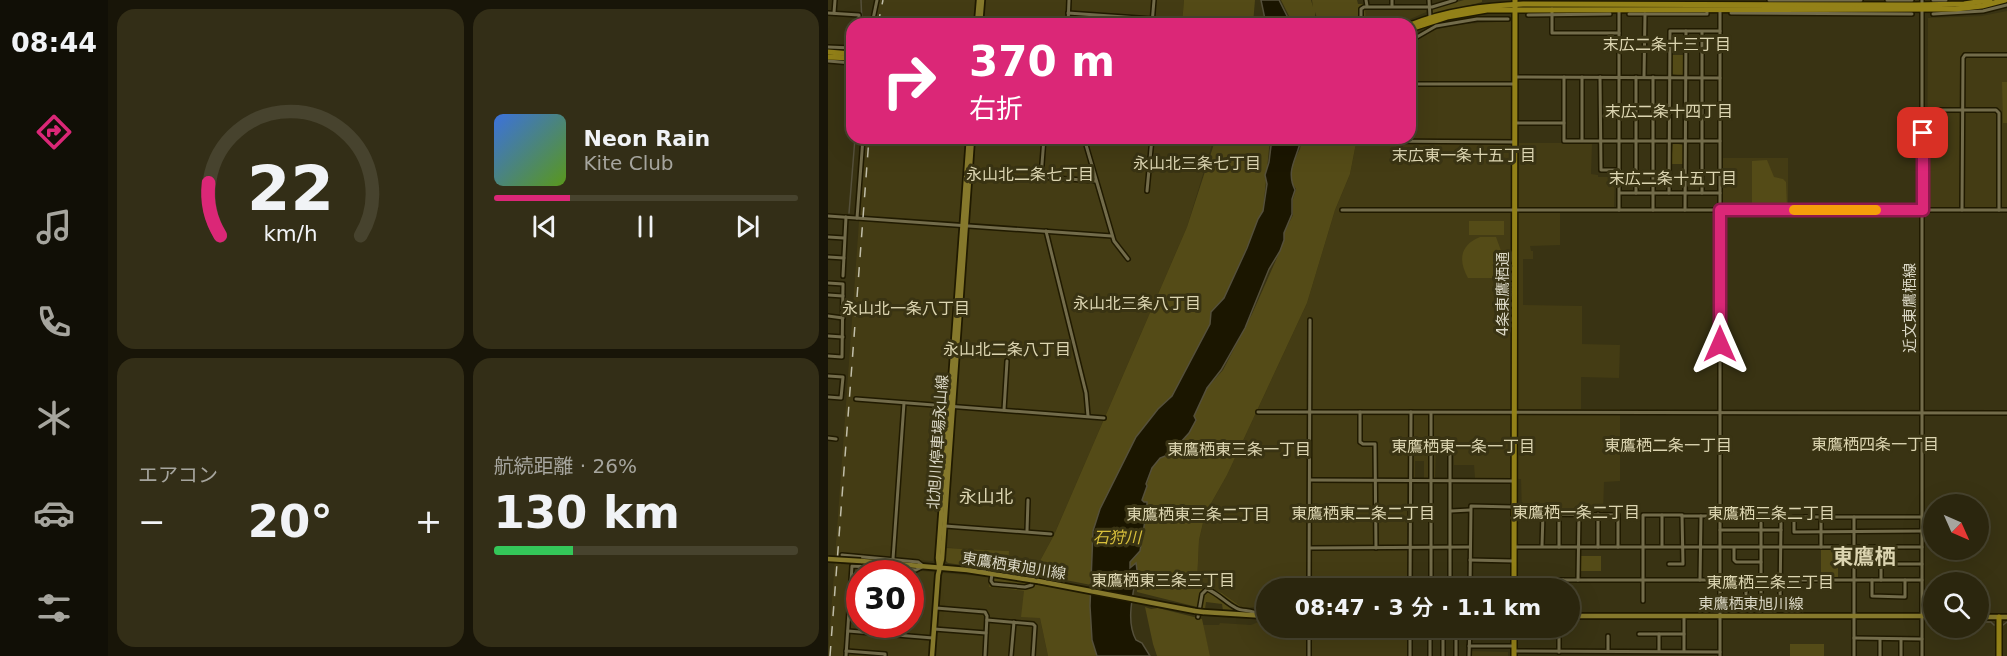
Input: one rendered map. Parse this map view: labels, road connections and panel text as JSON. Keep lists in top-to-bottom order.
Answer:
{
  "streets": {
    "highway": ["4条東鷹栖通"],
    "main road": ["北旭川停車場永山線", "東鷹栖東旭川線"],
    "street": ["近文東鷹栖線"]
  },
  "crossings": [
    ["近文東鷹栖線", "東鷹栖東旭川線"],
    ["北旭川停車場永山線", "東鷹栖東旭川線"]
  ],
  "districts": [
    "末広二条十三丁目",
    "末広二条十四丁目",
    "末広東一条十五丁目",
    "永山北三条七丁目",
    "永山北二条七丁目",
    "末広二条十五丁目",
    "永山北三条八丁目",
    "永山北一条八丁目",
    "永山北二条八丁目",
    "東鷹栖四条一丁目",
    "東鷹栖二条一丁目",
    "東鷹栖東一条一丁目",
    "東鷹栖東三条一丁目",
    "永山北",
    "東鷹栖一条二丁目",
    "東鷹栖東二条二丁目",
    "東鷹栖三条二丁目",
    "東鷹栖東三条二丁目",
    "東鷹栖",
    "東鷹栖東三条三丁目",
    "東鷹栖三条三丁目"
  ],
  "water": ["石狩川"],
  "north": "bottom right",
  "page": {
    "tabs": "08:44",
    "turn": ["370 m", "右折"],
    "song": ["Neon Rain", "Kite Club"],
    "tile": [
      "エアコン",
      ["航続距離 · 26%", "130 km"]
    ],
    "heat": ["−", "20°", "+"],
    "limit": "30",
    "trip": "08:47 · 3 分 · 1.1 km",
    "gauge": ["22", "km/h"]
  }
}
